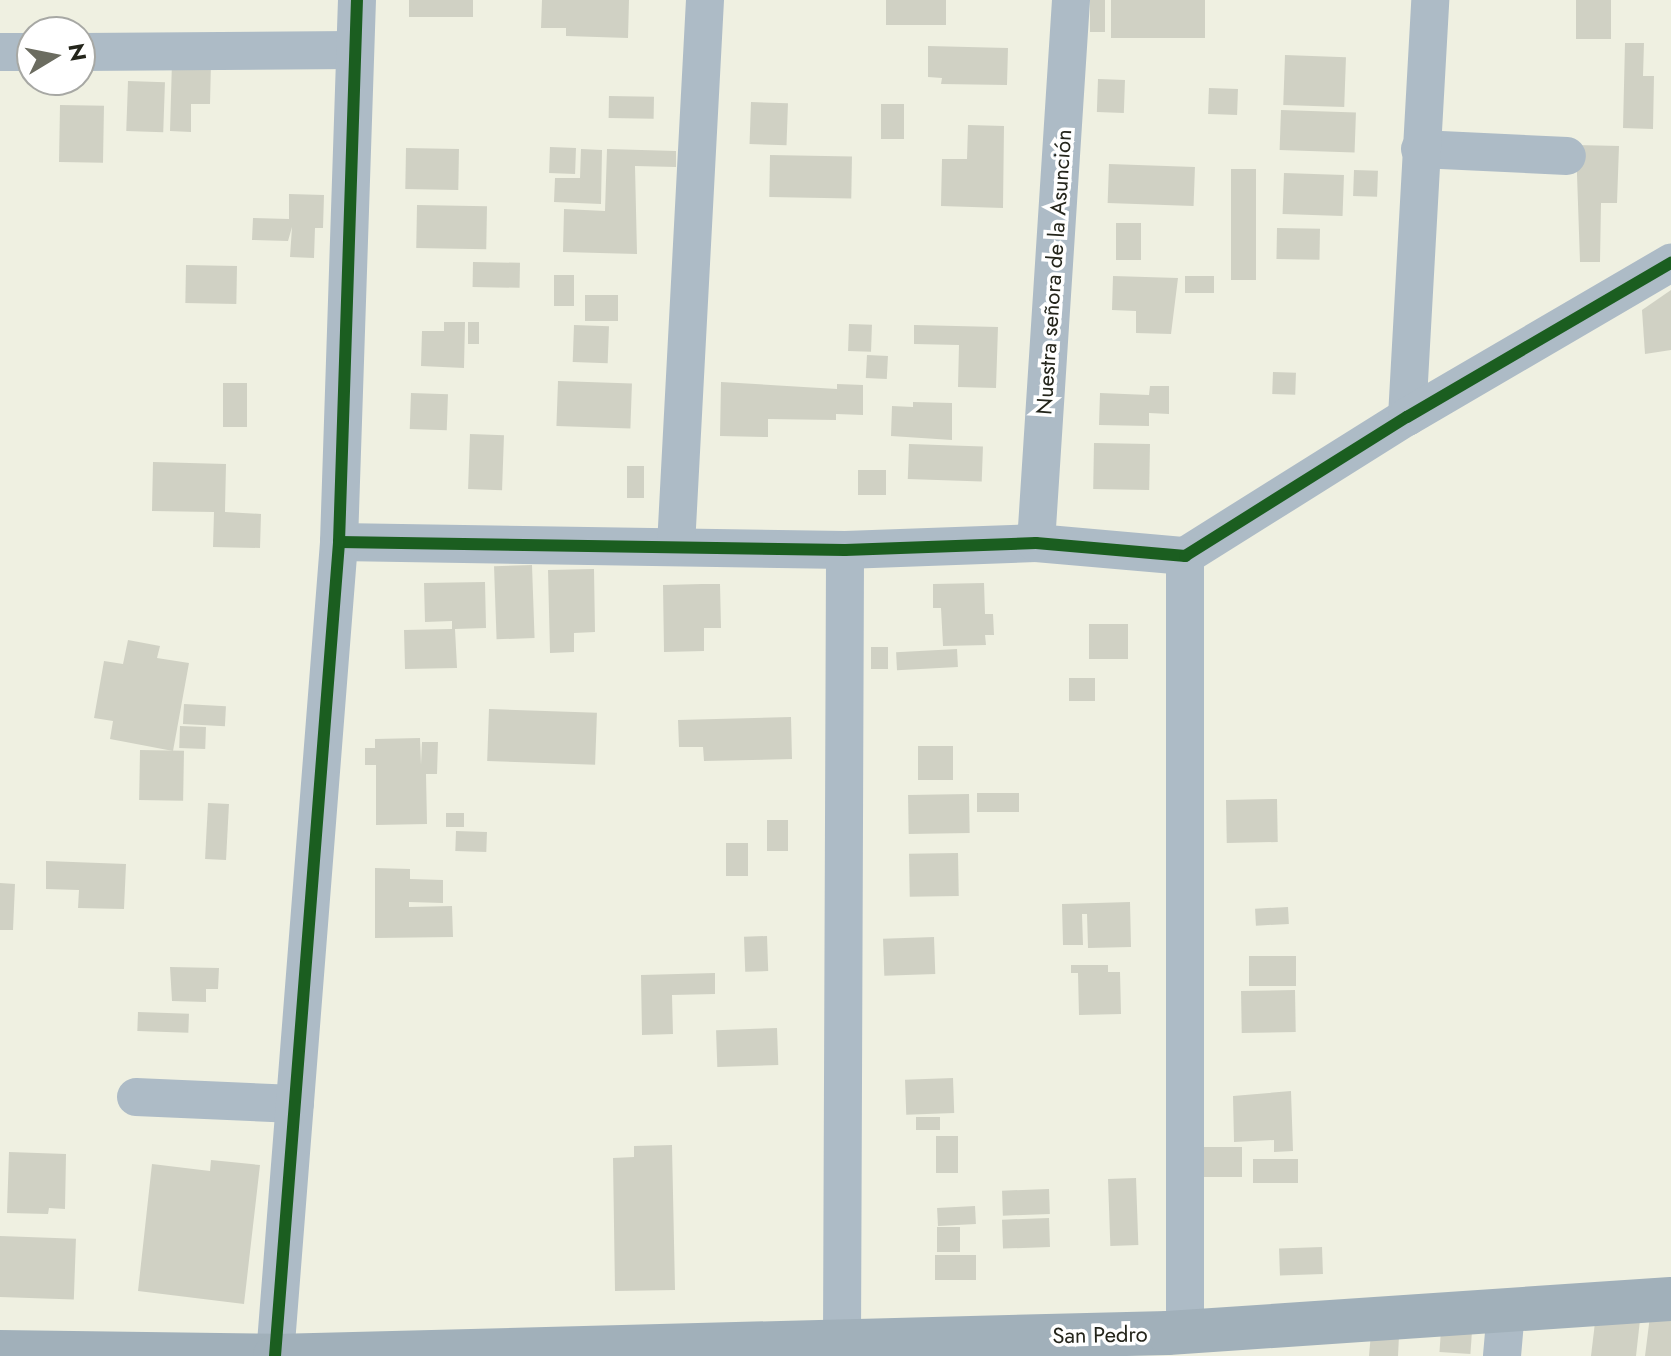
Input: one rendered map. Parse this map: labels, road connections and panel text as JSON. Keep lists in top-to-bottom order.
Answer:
{
  "streets": {
    "main road": ["San Pedro"],
    "street": ["Nuestra señora de la Asunción"]
  },
  "north": "right"
}
